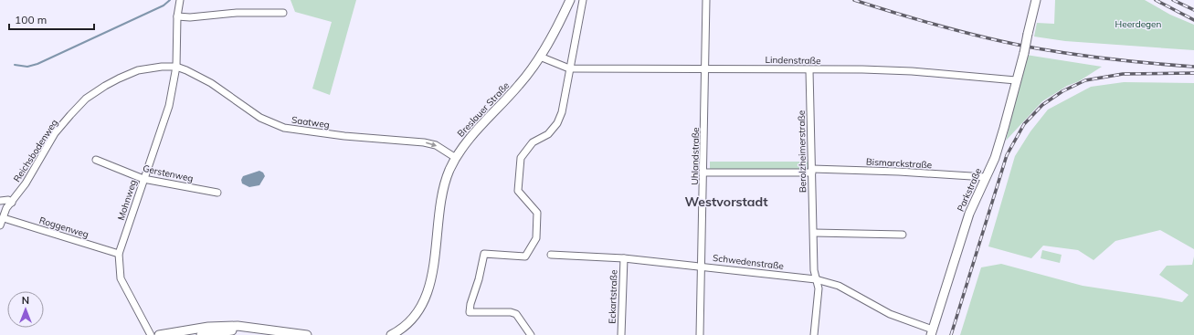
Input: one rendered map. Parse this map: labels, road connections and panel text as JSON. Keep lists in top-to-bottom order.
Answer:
{
  "streets": {
    "main road": ["Breslauer Straße", "Parkstraße"],
    "street": [
      "Lindenstraße",
      "Saatweg",
      "Reichsbodenweg",
      "Berolzheimerstraße",
      "Uhlandstraße",
      "Bismarckstraße",
      "Gerstenweg",
      "Mohnweg",
      "Roggenweg",
      "Schwedenstraße",
      "Eckartstraße"
    ]
  },
  "crossings": [
    ["Lindenstraße", "Breslauer Straße"],
    ["Lindenstraße", "Berolzheimerstraße"],
    ["Lindenstraße", "Uhlandstraße"],
    ["Lindenstraße", "Parkstraße"],
    ["Breslauer Straße", "Saatweg"],
    ["Saatweg", "Reichsbodenweg"],
    ["Saatweg", "Mohnweg"],
    ["Reichsbodenweg", "Mohnweg"],
    ["Reichsbodenweg", "Roggenweg"],
    ["Berolzheimerstraße", "Bismarckstraße"],
    ["Berolzheimerstraße", "Schwedenstraße"],
    ["Uhlandstraße", "Bismarckstraße"],
    ["Uhlandstraße", "Schwedenstraße"],
    ["Bismarckstraße", "Parkstraße"],
    ["Gerstenweg", "Mohnweg"],
    ["Parkstraße", "Schwedenstraße"],
    ["Mohnweg", "Roggenweg"],
    ["Schwedenstraße", "Eckartstraße"]
  ],
  "one_way": ["Saatweg"],
  "districts": ["Westvorstadt"],
  "parks": ["Heerdegen"],
  "scale_bar": "100 m",
  "north": "top"
}
